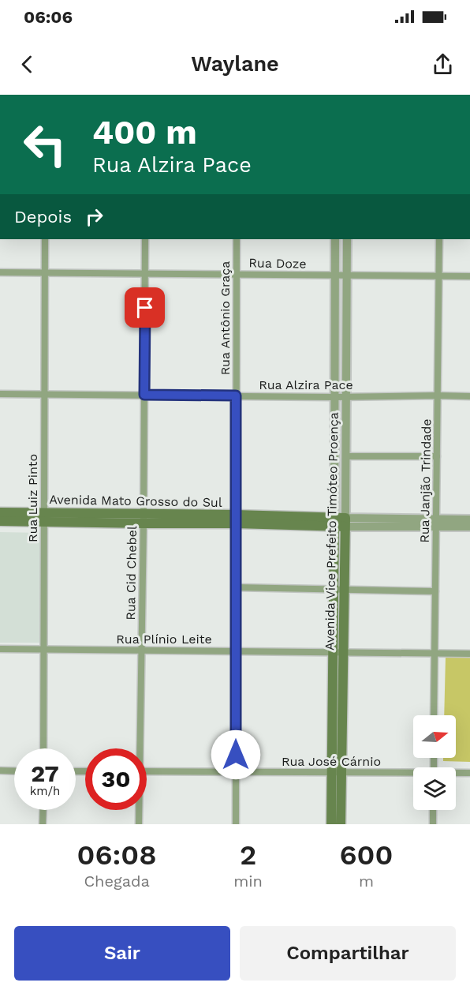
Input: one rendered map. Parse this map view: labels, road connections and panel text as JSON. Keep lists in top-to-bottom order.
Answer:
{
  "streets": {
    "main road": ["Avenida Mato Grosso do Sul", "Avenida Vice Prefeito Timóteo Proença"],
    "street": [
      "Rua Doze",
      "Rua Antônio Graça",
      "Rua Alzira Pace",
      "Rua Janjão Trindade",
      "Rua Luiz Pinto",
      "Rua Cid Chebel",
      "Rua Plínio Leite",
      "Rua José Cárnio"
    ]
  },
  "crossings": [
    ["Rua Doze", "Rua Antônio Graça"],
    ["Rua Doze", "Rua Janjão Trindade"],
    ["Rua Doze", "Rua Luiz Pinto"],
    ["Rua Doze", "Avenida Vice Prefeito Timóteo Proença"],
    ["Rua Doze", "Rua Cid Chebel"],
    ["Rua Antônio Graça", "Rua Alzira Pace"],
    ["Rua Antônio Graça", "Avenida Mato Grosso do Sul"],
    ["Rua Antônio Graça", "Rua Plínio Leite"],
    ["Rua Antônio Graça", "Rua José Cárnio"],
    ["Rua Alzira Pace", "Rua Janjão Trindade"],
    ["Rua Alzira Pace", "Rua Luiz Pinto"],
    ["Rua Alzira Pace", "Avenida Vice Prefeito Timóteo Proença"],
    ["Rua Alzira Pace", "Rua Cid Chebel"],
    ["Rua Janjão Trindade", "Avenida Mato Grosso do Sul"],
    ["Rua Janjão Trindade", "Rua Plínio Leite"],
    ["Rua Luiz Pinto", "Avenida Mato Grosso do Sul"],
    ["Rua Luiz Pinto", "Rua Plínio Leite"],
    ["Avenida Mato Grosso do Sul", "Avenida Vice Prefeito Timóteo Proença"],
    ["Avenida Mato Grosso do Sul", "Rua Cid Chebel"],
    ["Avenida Vice Prefeito Timóteo Proença", "Rua Plínio Leite"],
    ["Avenida Vice Prefeito Timóteo Proença", "Rua José Cárnio"],
    ["Rua Cid Chebel", "Rua Plínio Leite"]
  ],
  "north": "right",
  "page": {
    "status": "06:06",
    "header": "Waylane",
    "turn": ["400 m", "Rua Alzira Pace"],
    "then": "Depois",
    "speed": "27 km/h",
    "limit": "30",
    "eta": [
      "06:08",
      "Chegada",
      "2",
      "min",
      "600",
      "m"
    ],
    "buttons": ["Sair", "Compartilhar"]
  }
}
